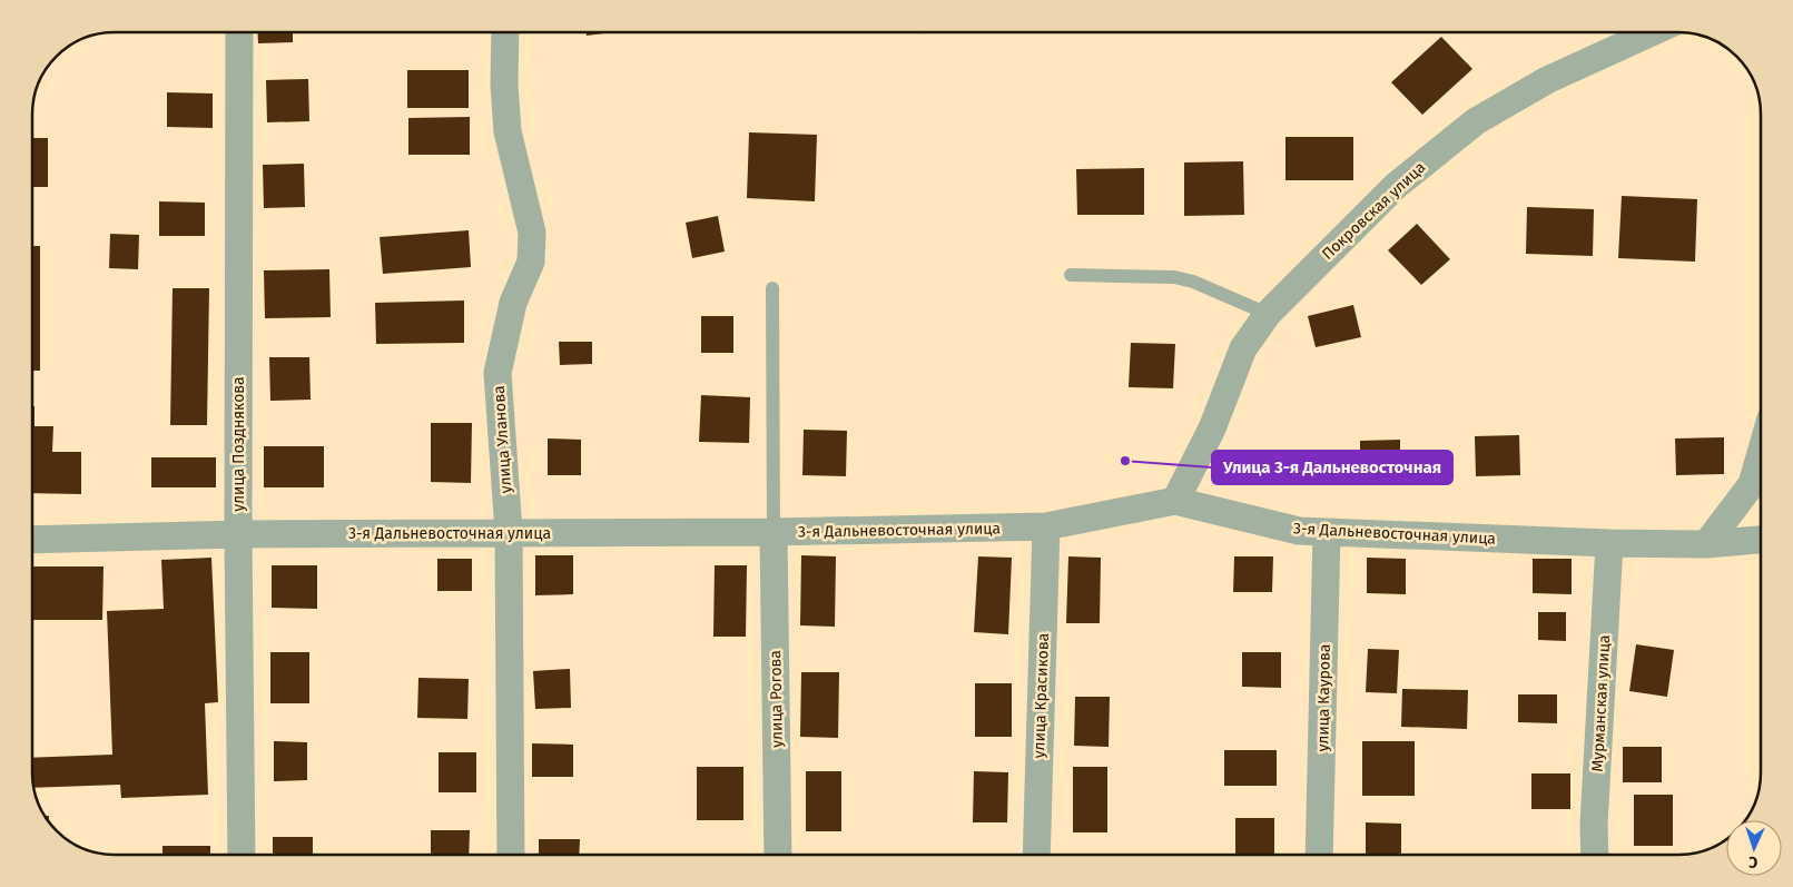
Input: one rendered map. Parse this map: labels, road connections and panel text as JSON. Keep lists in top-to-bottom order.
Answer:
{
  "streets": {
    "street": [
      "Покровская улица",
      "улица Уланова",
      "улица Позднякова",
      "3-я Дальневосточная улица",
      "улица Красикова",
      "улица Каурова",
      "улица Рогова",
      "Мурманская улица"
    ]
  },
  "crossings": [
    ["Покровская улица", "3-я Дальневосточная улица"],
    ["улица Уланова", "3-я Дальневосточная улица"],
    ["улица Позднякова", "3-я Дальневосточная улица"],
    ["3-я Дальневосточная улица", "улица Красикова"],
    ["3-я Дальневосточная улица", "улица Каурова"],
    ["3-я Дальневосточная улица", "улица Рогова"],
    ["3-я Дальневосточная улица", "Мурманская улица"]
  ],
  "places": ["Улица 3-я Дальневосточная"],
  "north": "bottom"
}
